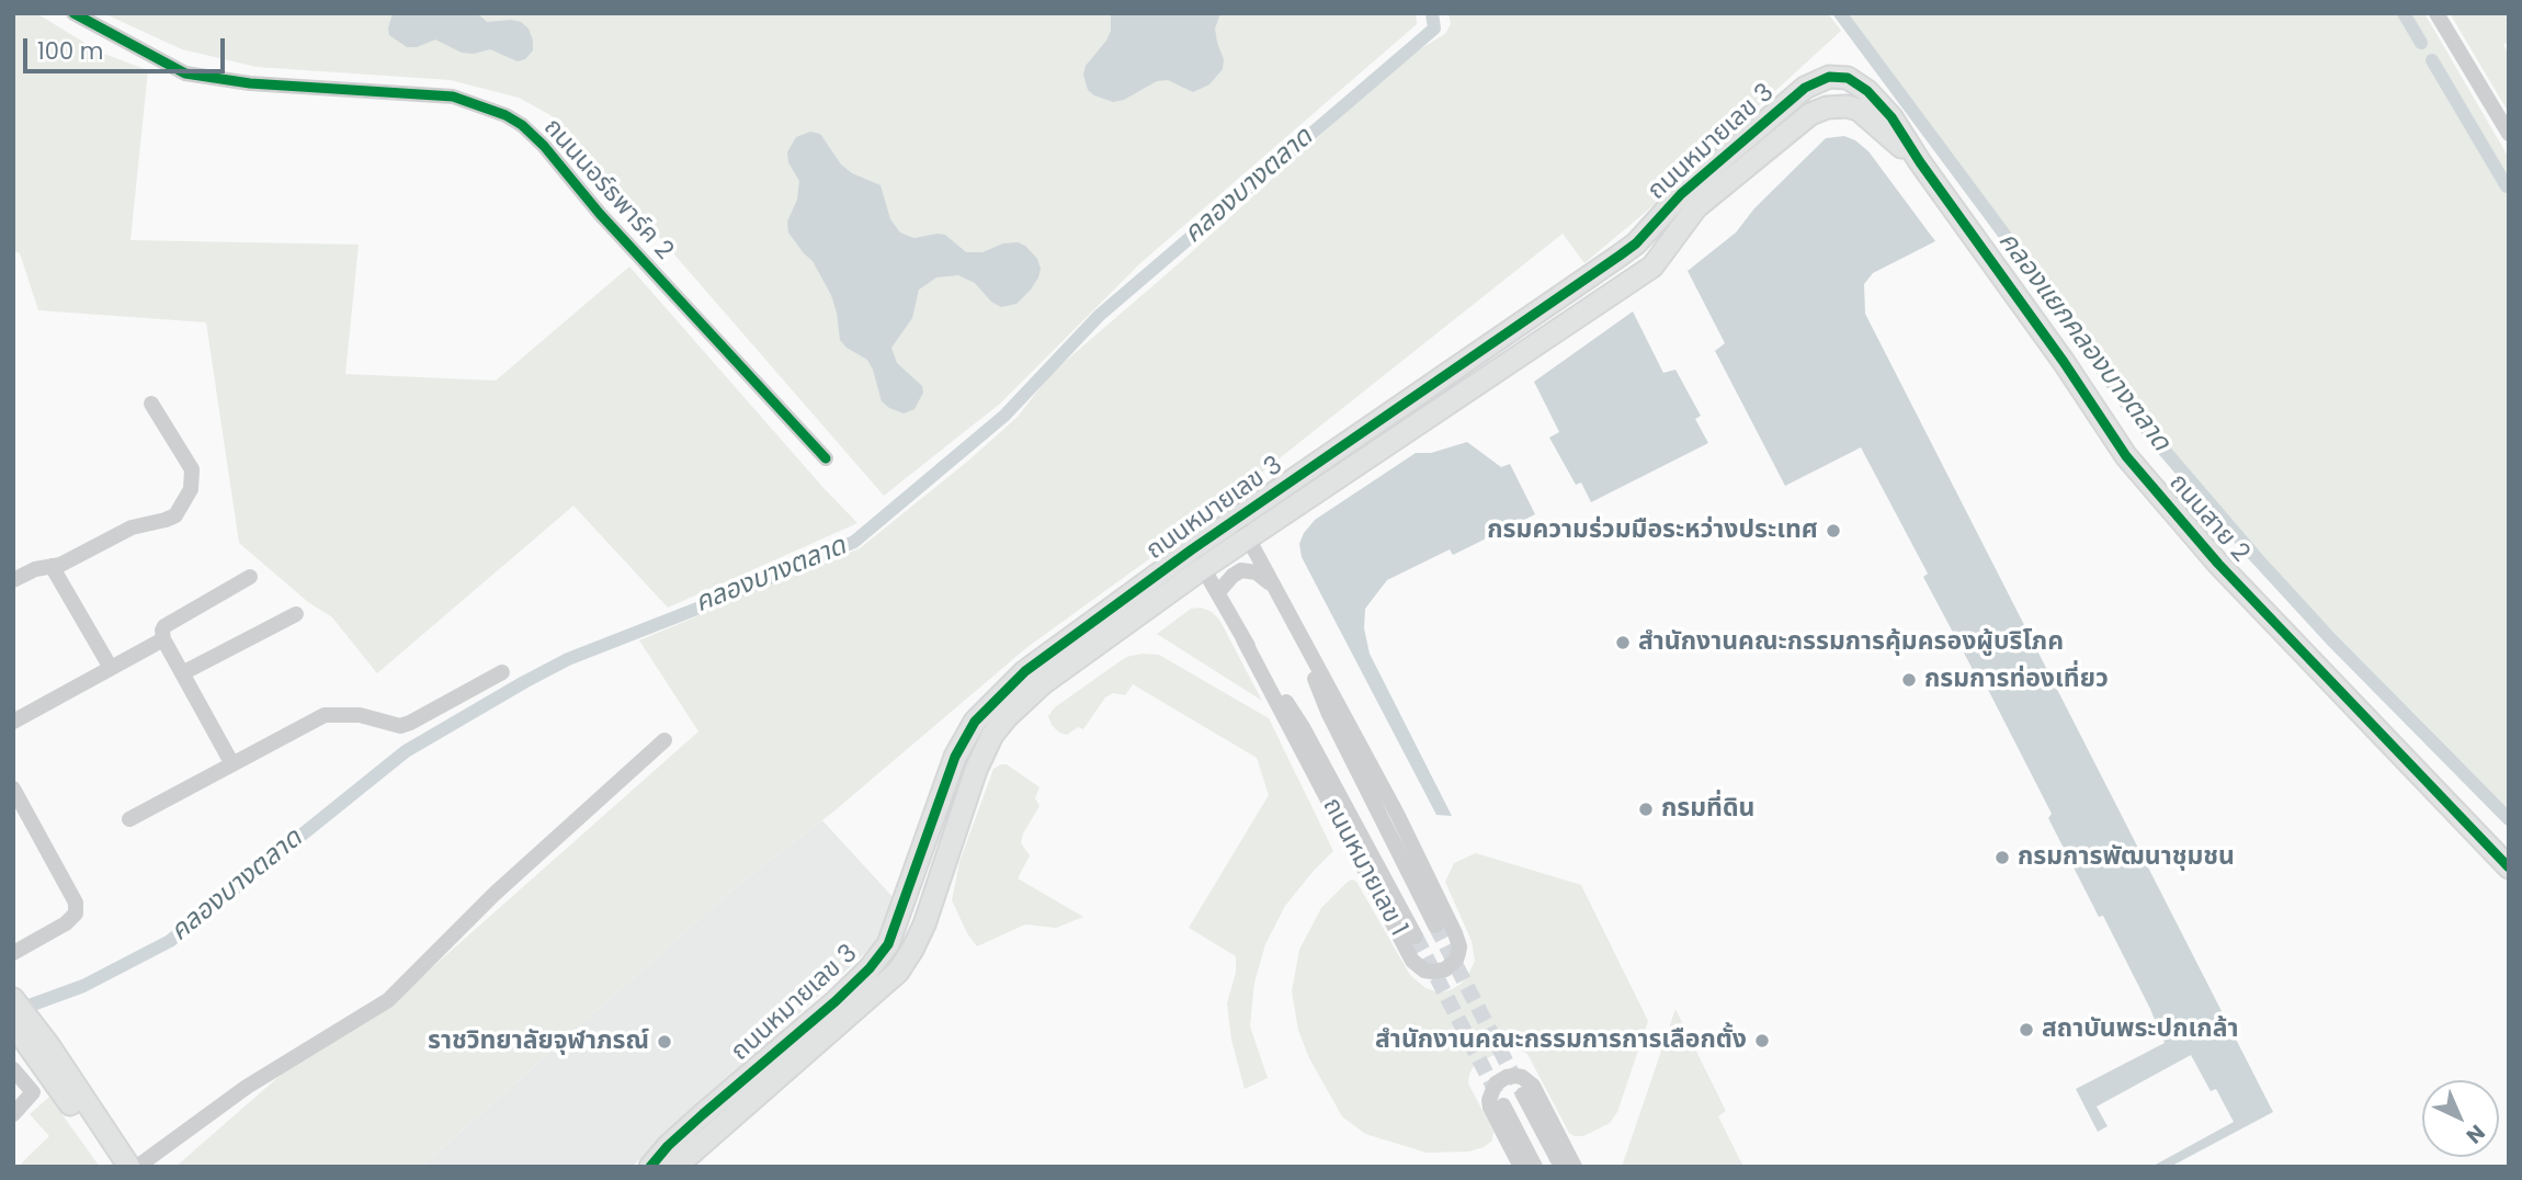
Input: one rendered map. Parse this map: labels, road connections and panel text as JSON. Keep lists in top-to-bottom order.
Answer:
{
  "streets": {
    "street": [
      "ถนนหมายเลข 3",
      "ถนนนอร์ธพาร์ค 2",
      "ถนนสาย 2",
      "ถนนหมายเลข 1"
    ]
  },
  "crossings": [
    ["ถนนหมายเลข 3", "ถนนสาย 2"],
    ["ถนนหมายเลข 3", "ถนนหมายเลข 1"]
  ],
  "water": ["คลองบางตลาด", "คลองแยกคลองบางตลาด"],
  "places": [
    "กรมความร่วมมือระหว่างประเทศ",
    "สำนักงานคณะกรรมการคุ้มครองผู้บริโภค",
    "กรมการท่องเที่ยว",
    "กรมที่ดิน",
    "กรมการพัฒนาชุมชน",
    "สถาบันพระปกเกล้า",
    "สำนักงานคณะกรรมการการเลือกตั้ง",
    "ราชวิทยาลัยจุฬาภรณ์"
  ],
  "scale_bar": "100 m",
  "north": "bottom right"
}
